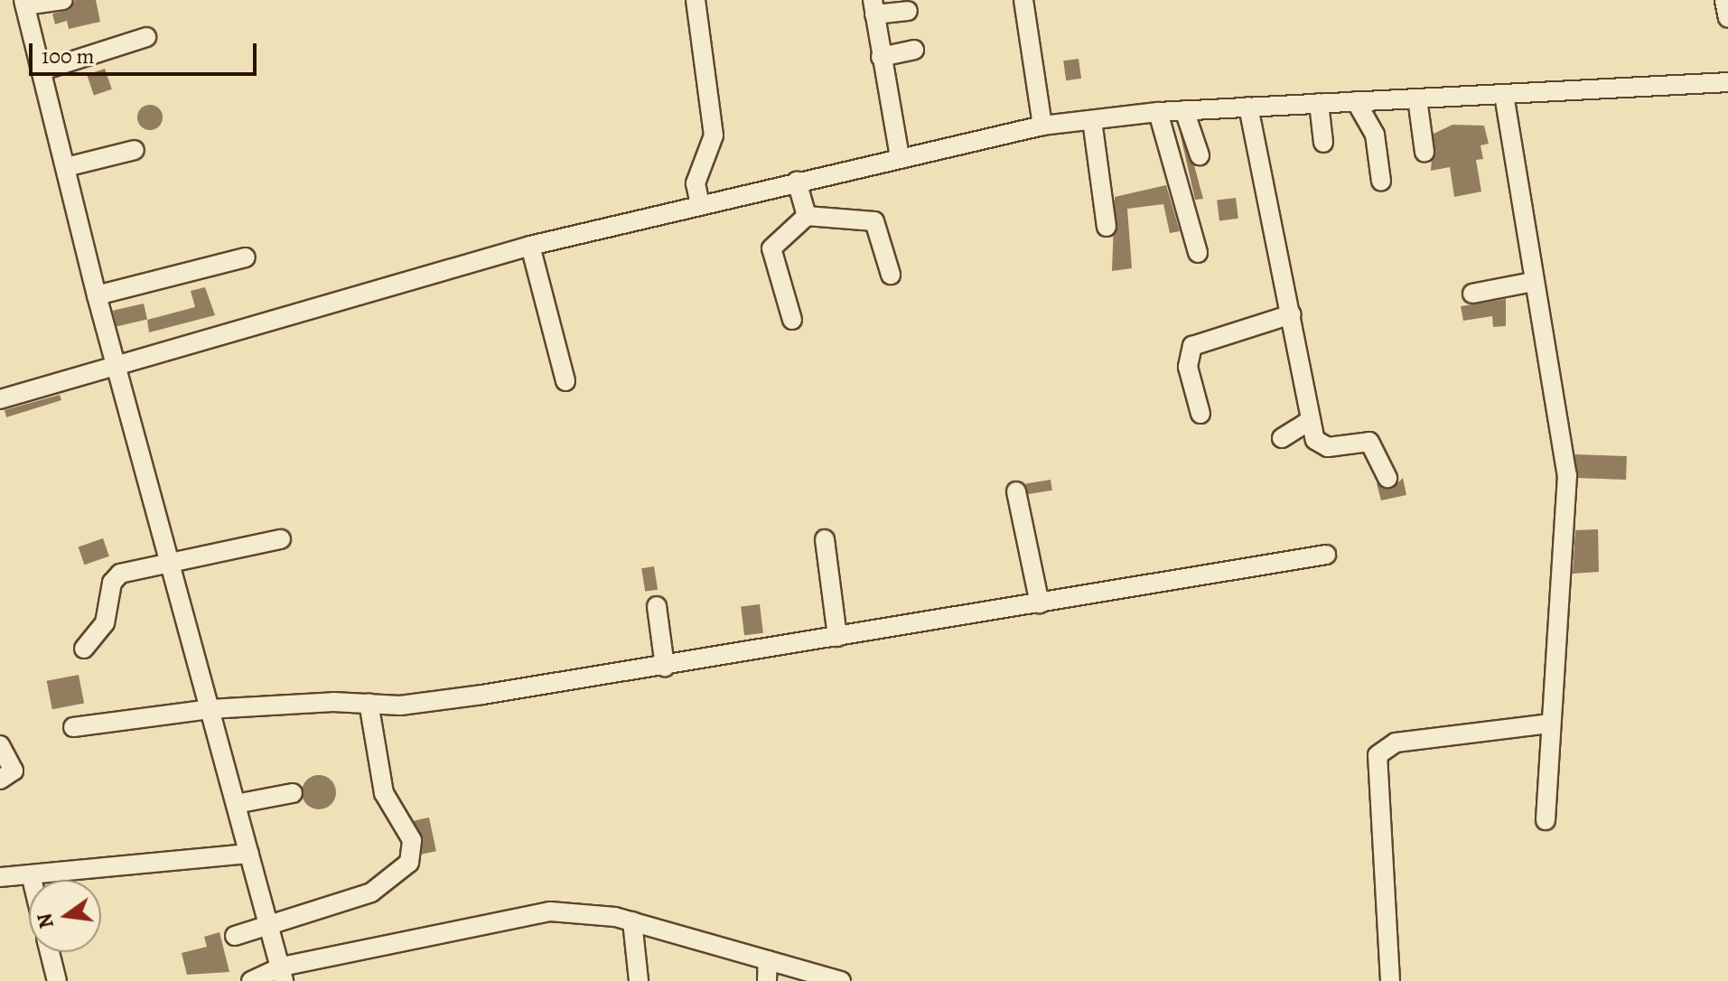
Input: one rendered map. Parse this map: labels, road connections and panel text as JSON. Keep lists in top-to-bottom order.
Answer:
{
  "scale_bar": "100 m",
  "north": "left"
}
